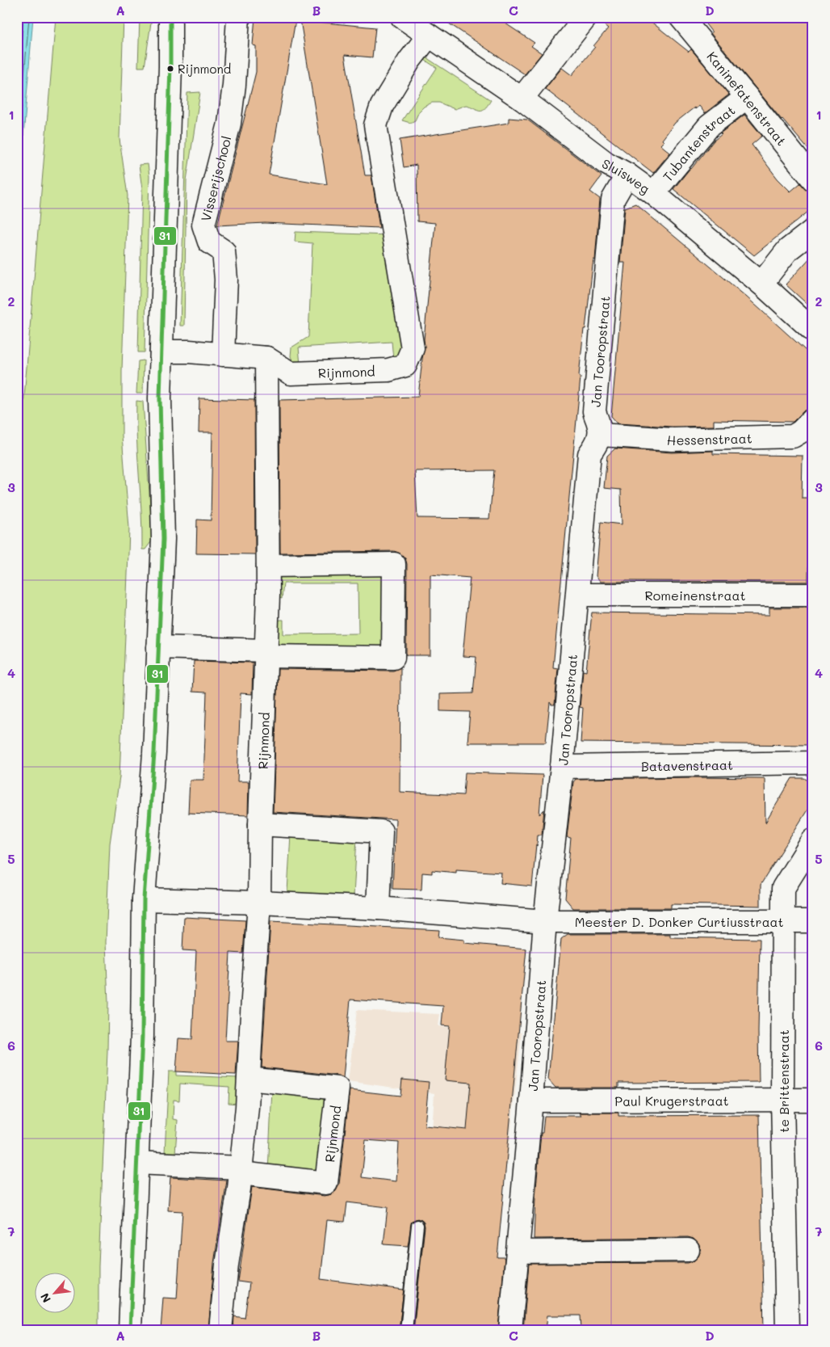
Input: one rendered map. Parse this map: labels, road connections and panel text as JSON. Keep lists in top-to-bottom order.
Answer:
{
  "streets": {
    "street": [
      "Kaninefatenstraat",
      "Tubantenstraat",
      "Sluisweg",
      "Visserijschool",
      "Jan Tooropstraat",
      "Rijnmond",
      "Hessenstraat",
      "Romeinenstraat",
      "Batavenstraat",
      "Meester D. Donker Curtiusstraat",
      "te Brittenstraat",
      "Paul Krugerstraat"
    ]
  },
  "crossings": [
    ["Kaninefatenstraat", "Tubantenstraat"],
    ["Tubantenstraat", "Sluisweg"],
    ["Sluisweg", "Jan Tooropstraat"],
    ["Sluisweg", "Rijnmond"],
    ["Jan Tooropstraat", "Hessenstraat"],
    ["Jan Tooropstraat", "Romeinenstraat"],
    ["Jan Tooropstraat", "Batavenstraat"],
    ["Jan Tooropstraat", "Meester D. Donker Curtiusstraat"],
    ["Jan Tooropstraat", "Paul Krugerstraat"],
    ["Meester D. Donker Curtiusstraat", "te Brittenstraat"],
    ["te Brittenstraat", "Paul Krugerstraat"]
  ],
  "places": ["Rijnmond"],
  "lines": ["transit line 31"],
  "north": "bottom left",
  "grid": {
    "columns": [
      "A",
      "B",
      "C",
      "D"
    ],
    "rows": [
      "1",
      "2",
      "3",
      "4",
      "5",
      "6",
      "7"
    ]
  }
}
